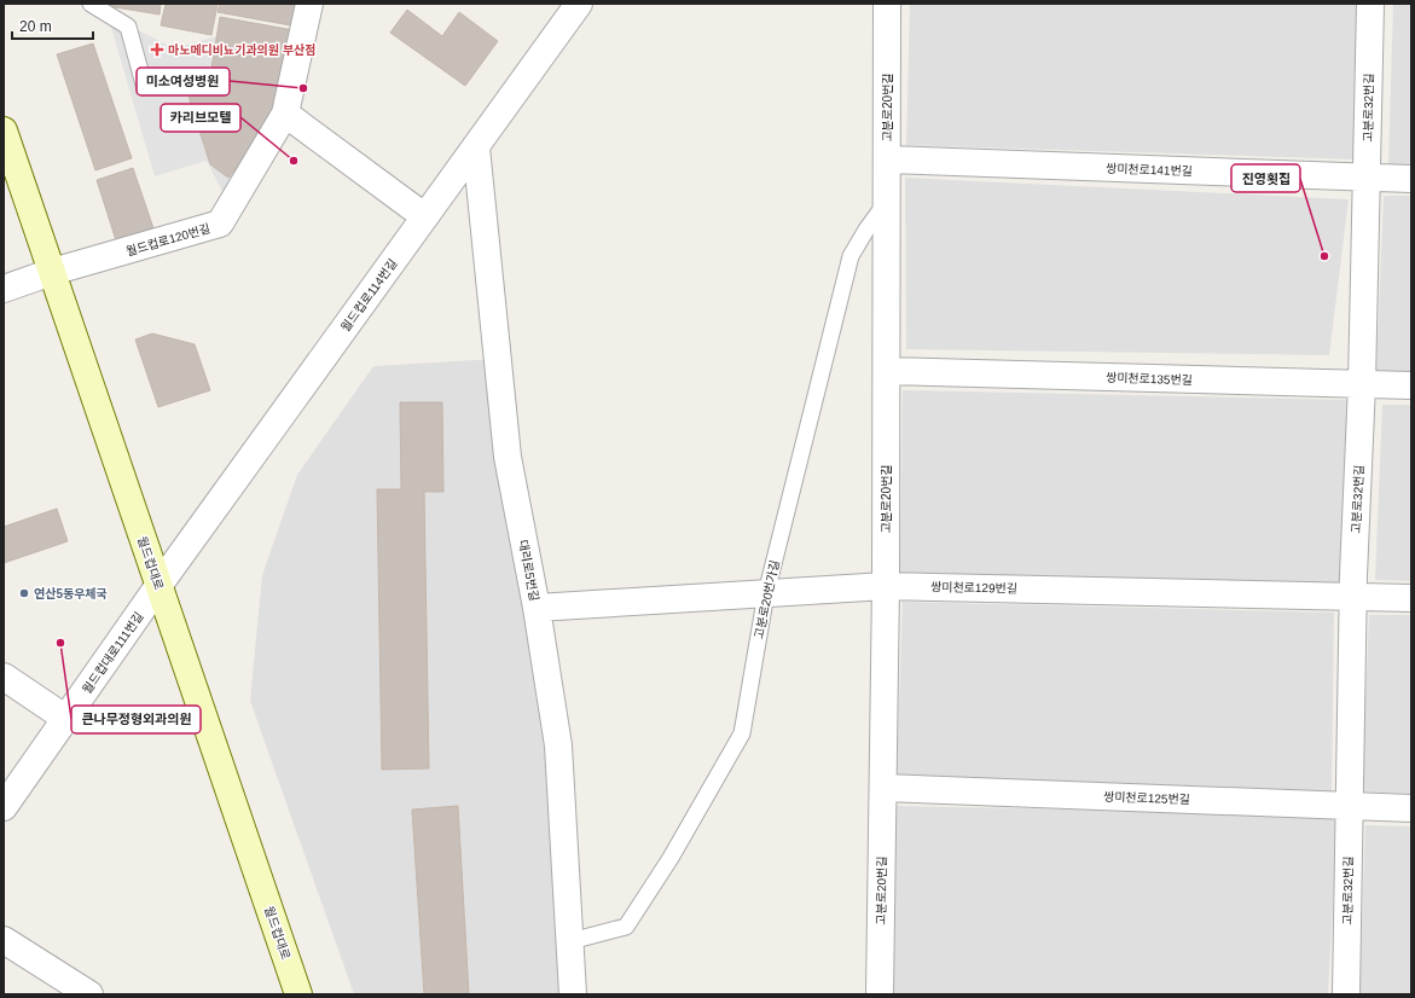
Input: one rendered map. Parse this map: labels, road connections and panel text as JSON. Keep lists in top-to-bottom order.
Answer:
{
  "streets": {
    "main road": ["월드컵대로"],
    "street": [
      "고분로20번길",
      "고분로32번길",
      "쌍미천로141번길",
      "월드컵로120번길",
      "월드컵로114번길",
      "쌍미천로135번길",
      "대리로5번길",
      "쌍미천로129번길",
      "월드컵대로111번길",
      "쌍미천로125번길"
    ],
    "lane": ["고분로20번가길"]
  },
  "crossings": [
    ["고분로20번길", "쌍미천로141번길"],
    ["고분로20번길", "쌍미천로135번길"],
    ["고분로20번길", "쌍미천로129번길"],
    ["고분로20번길", "고분로20번가길"],
    ["고분로20번길", "쌍미천로125번길"],
    ["고분로32번길", "쌍미천로141번길"],
    ["고분로32번길", "쌍미천로135번길"],
    ["고분로32번길", "쌍미천로129번길"],
    ["고분로32번길", "쌍미천로125번길"],
    ["월드컵로120번길", "월드컵대로"],
    ["월드컵로114번길", "월드컵대로"],
    ["월드컵로114번길", "대리로5번길"],
    ["월드컵로114번길", "월드컵대로111번길"],
    ["월드컵대로", "월드컵대로111번길"],
    ["대리로5번길", "쌍미천로129번길"],
    ["대리로5번길", "고분로20번가길"],
    ["쌍미천로129번길", "고분로20번가길"]
  ],
  "places": {
    "health": ["마노메디비뇨기과의원 부산점"],
    "other": [
      "미소여성병원",
      "카리브모텔",
      "진영횟집",
      "연산5동우체국",
      "큰나무정형외과의원"
    ]
  },
  "scale_bar": "20 m"
}
